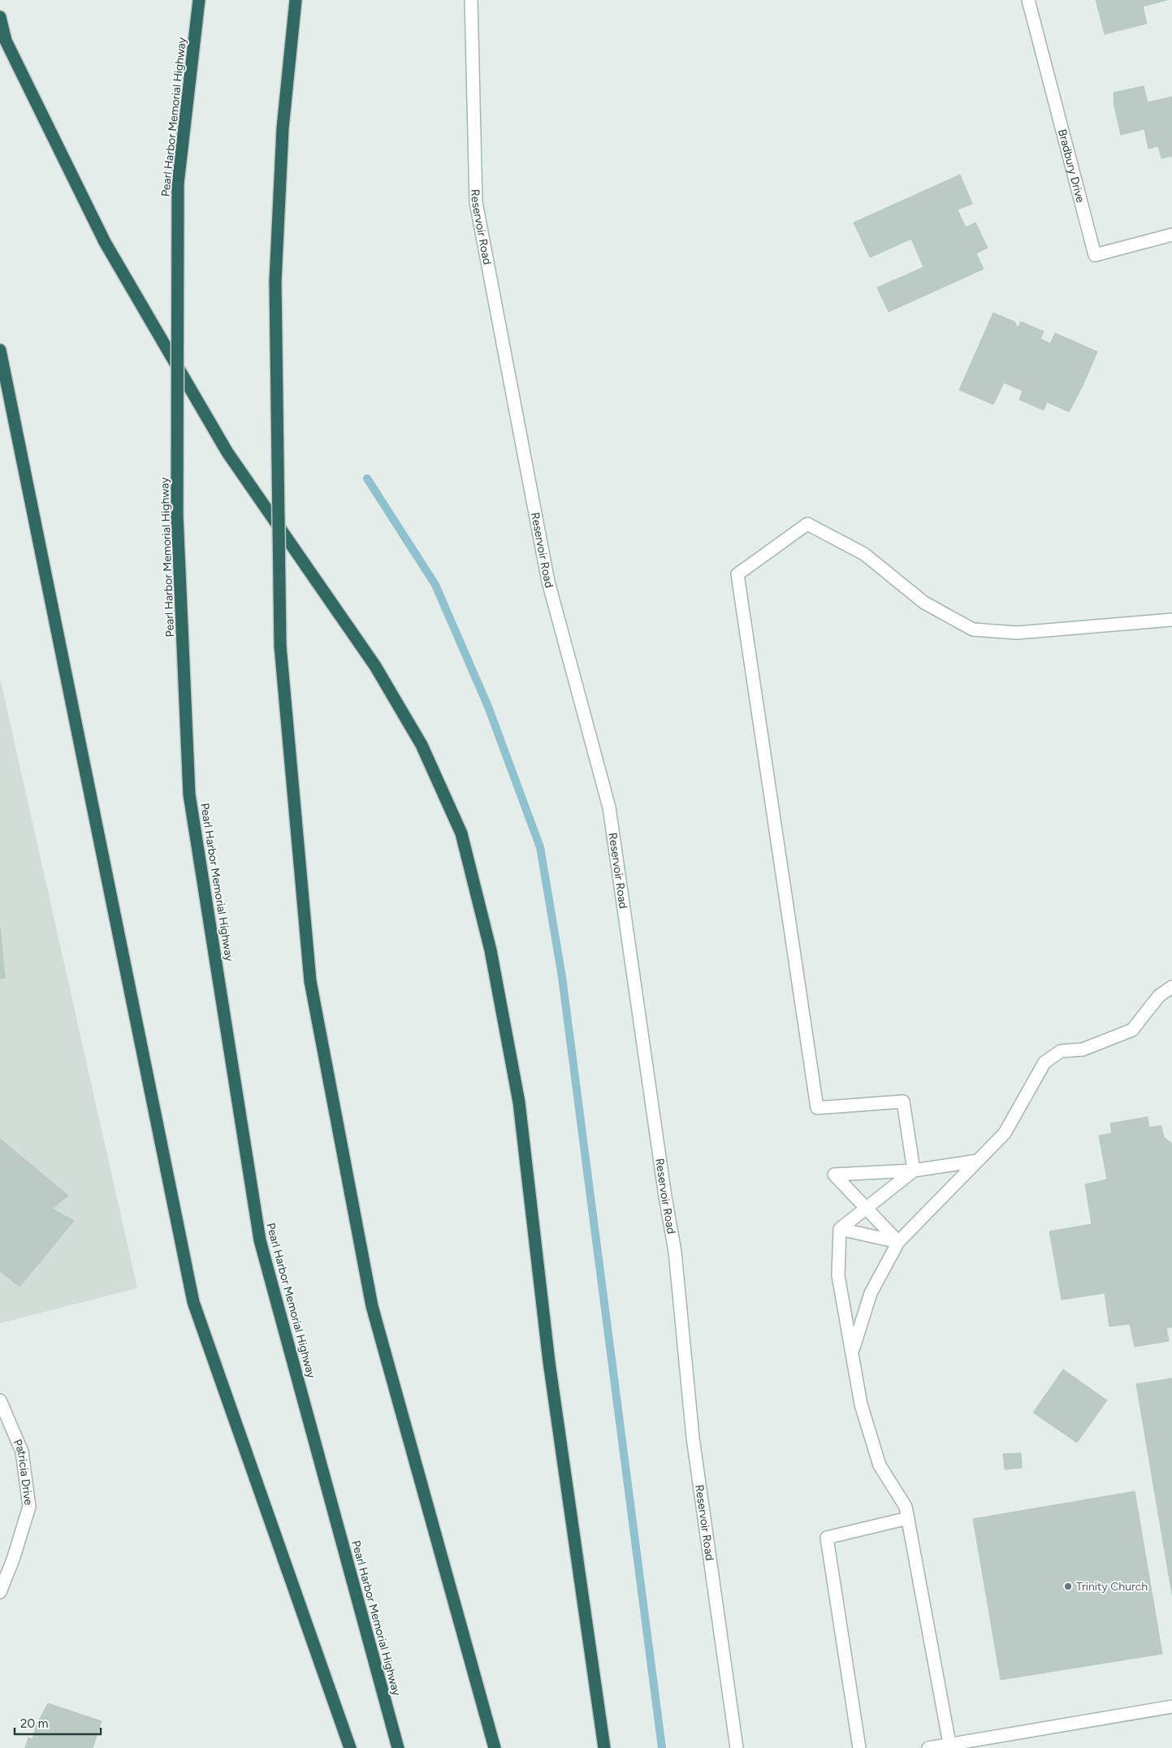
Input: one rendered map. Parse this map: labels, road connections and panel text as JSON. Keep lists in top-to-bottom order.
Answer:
{
  "streets": {
    "highway": ["Pearl Harbor Memorial Highway"],
    "street": ["Bradbury Drive", "Reservoir Road", "Patricia Drive"]
  },
  "places": ["Trinity Church"],
  "scale_bar": "20 m"
}
